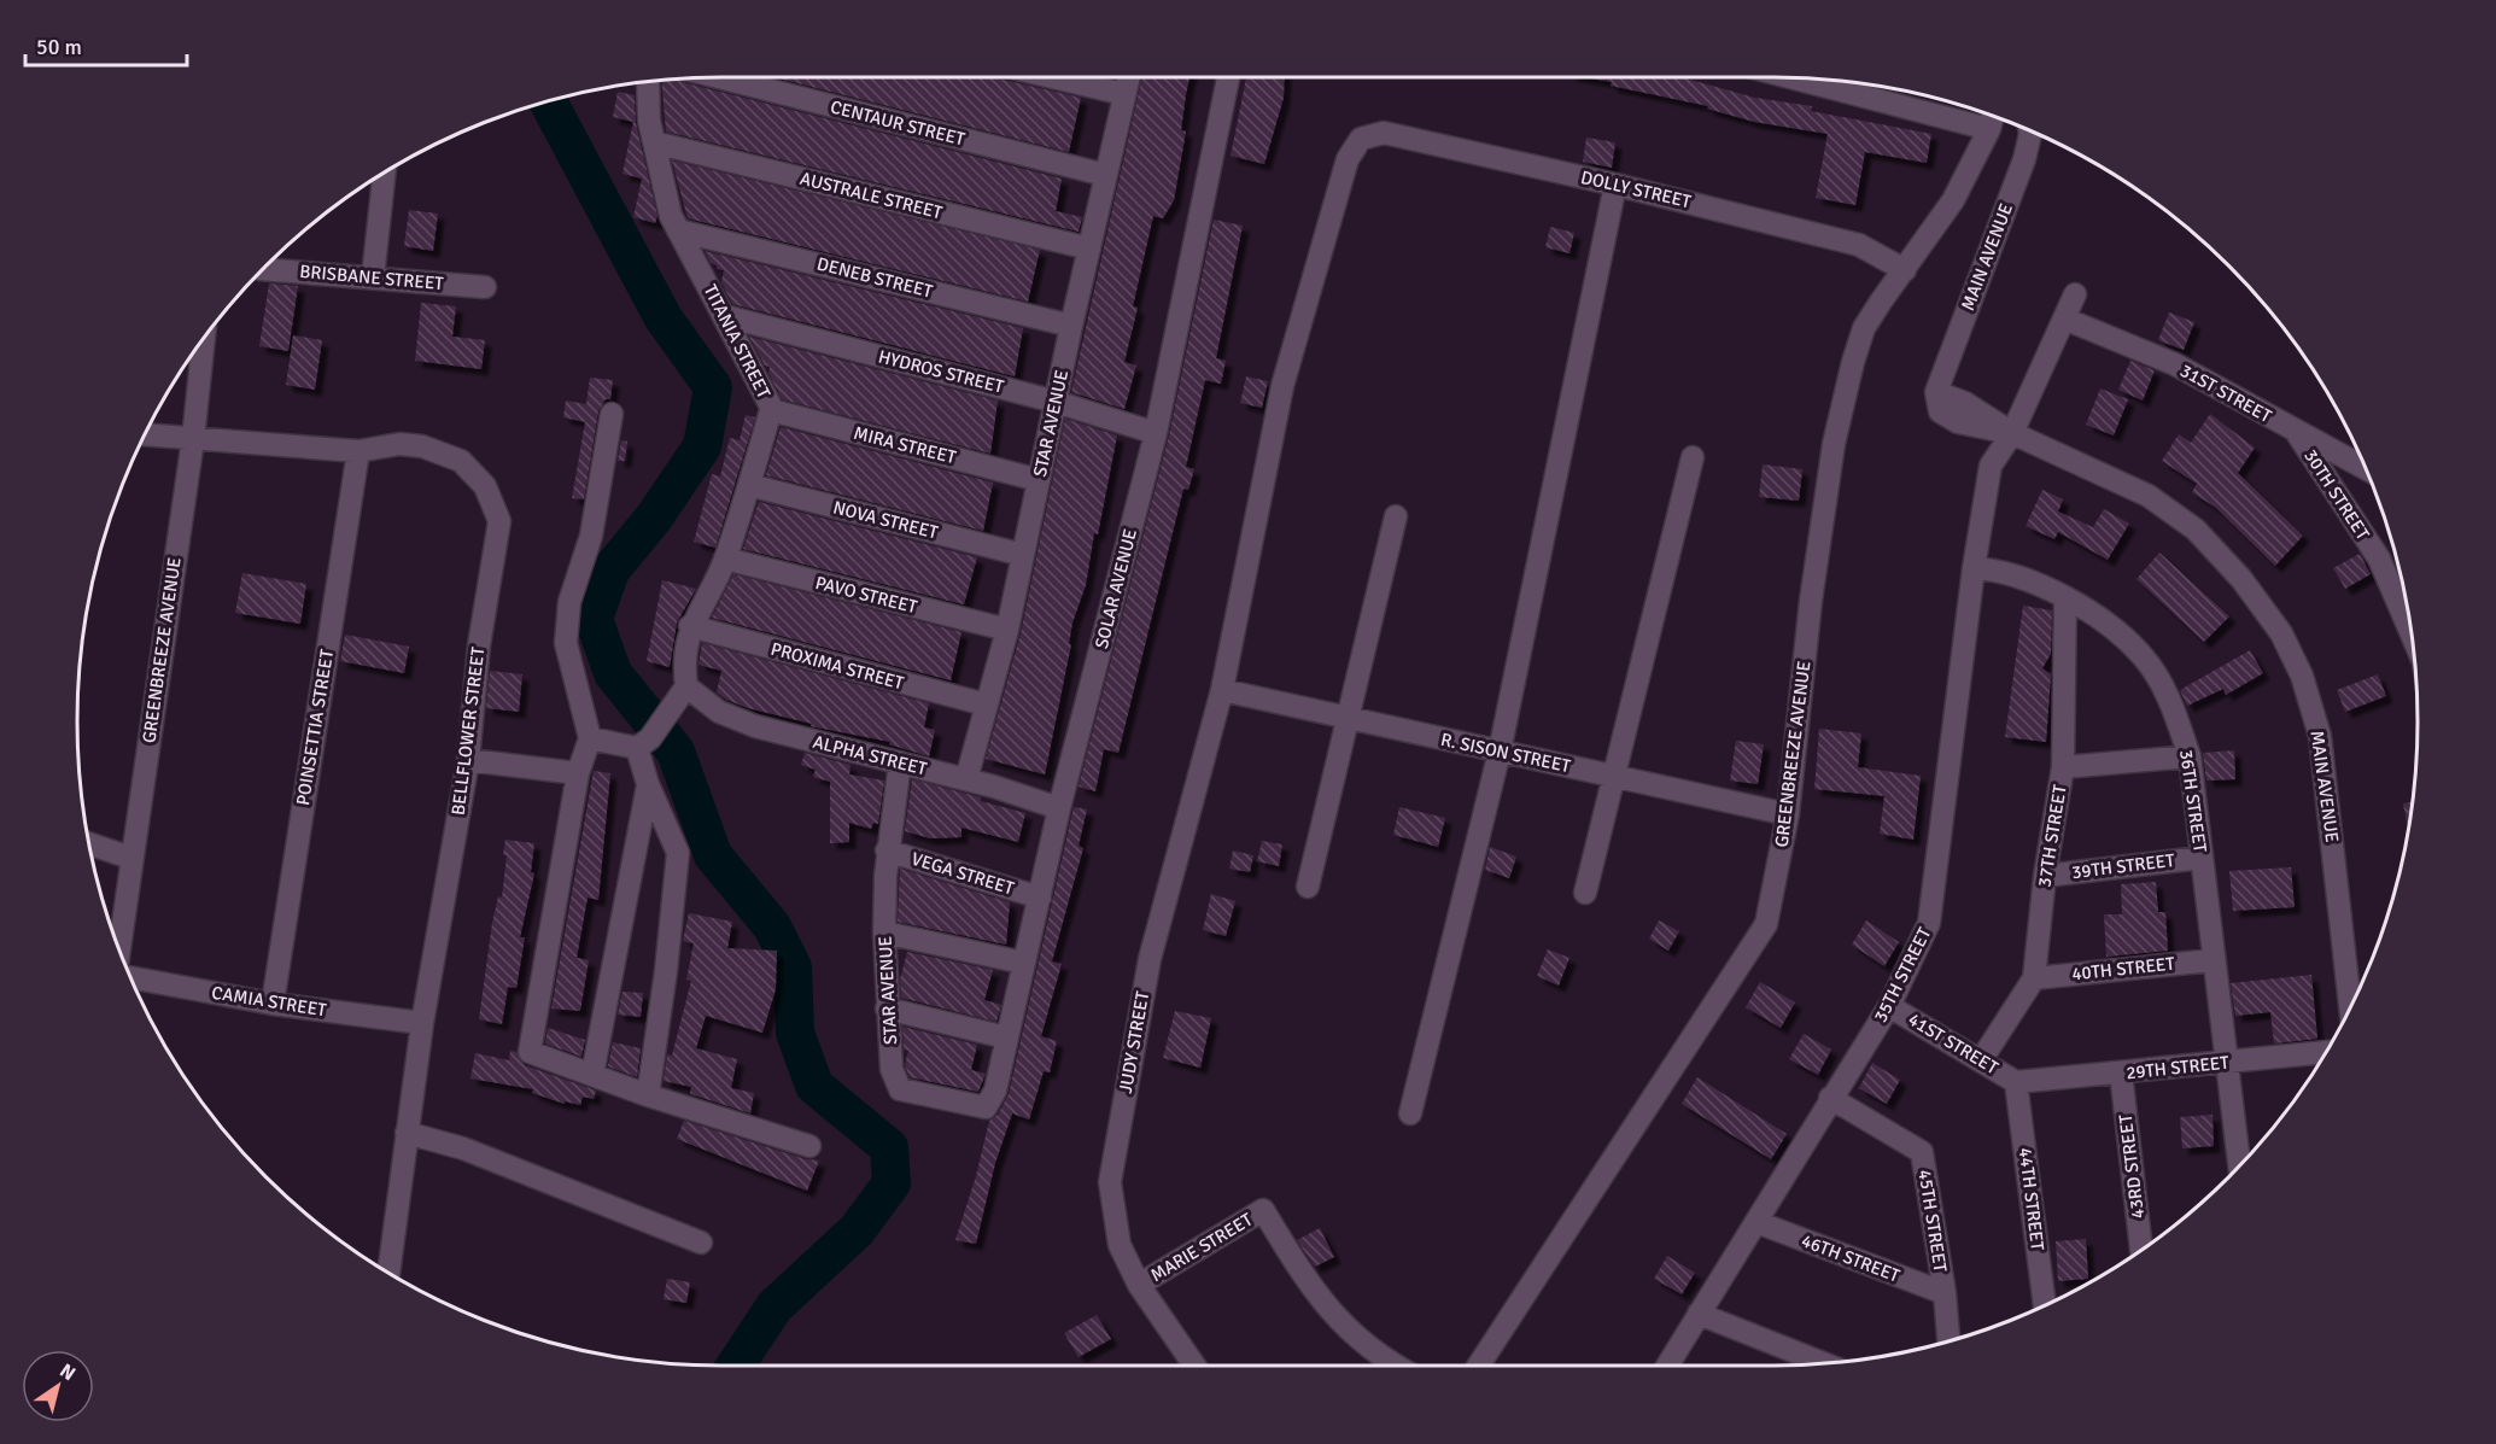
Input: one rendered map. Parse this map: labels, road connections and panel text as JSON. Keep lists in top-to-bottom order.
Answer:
{
  "streets": {
    "street": [
      "CENTAUR STREET",
      "DOLLY STREET",
      "AUSTRALE STREET",
      "MAIN AVENUE",
      "BRISBANE STREET",
      "DENEB STREET",
      "TITANIA STREET",
      "HYDROS STREET",
      "31ST STREET",
      "STAR AVENUE",
      "MIRA STREET",
      "30TH STREET",
      "NOVA STREET",
      "SOLAR AVENUE",
      "PAVO STREET",
      "GREENBREEZE AVENUE",
      "PROXIMA STREET",
      "POINSETTIA STREET",
      "BELLFLOWER STREET",
      "R. SISON STREET",
      "ALPHA STREET",
      "36TH STREET",
      "37TH STREET",
      "39TH STREET",
      "VEGA STREET",
      "40TH STREET",
      "35TH STREET",
      "CAMIA STREET",
      "JUDY STREET",
      "41ST STREET",
      "29TH STREET",
      "43RD STREET",
      "44TH STREET",
      "45TH STREET",
      "MARIE STREET",
      "46TH STREET"
    ]
  },
  "crossings": [
    ["CENTAUR STREET", "STAR AVENUE"],
    ["DOLLY STREET", "GREENBREEZE AVENUE"],
    ["DOLLY STREET", "JUDY STREET"],
    ["AUSTRALE STREET", "TITANIA STREET"],
    ["AUSTRALE STREET", "STAR AVENUE"],
    ["MAIN AVENUE", "35TH STREET"],
    ["DENEB STREET", "TITANIA STREET"],
    ["DENEB STREET", "STAR AVENUE"],
    ["TITANIA STREET", "HYDROS STREET"],
    ["TITANIA STREET", "MIRA STREET"],
    ["TITANIA STREET", "NOVA STREET"],
    ["TITANIA STREET", "PAVO STREET"],
    ["TITANIA STREET", "PROXIMA STREET"],
    ["TITANIA STREET", "ALPHA STREET"],
    ["HYDROS STREET", "STAR AVENUE"],
    ["HYDROS STREET", "SOLAR AVENUE"],
    ["31ST STREET", "30TH STREET"],
    ["STAR AVENUE", "MIRA STREET"],
    ["STAR AVENUE", "NOVA STREET"],
    ["STAR AVENUE", "SOLAR AVENUE"],
    ["STAR AVENUE", "PAVO STREET"],
    ["STAR AVENUE", "PROXIMA STREET"],
    ["STAR AVENUE", "ALPHA STREET"],
    ["STAR AVENUE", "VEGA STREET"],
    ["SOLAR AVENUE", "ALPHA STREET"],
    ["SOLAR AVENUE", "VEGA STREET"],
    ["GREENBREEZE AVENUE", "BELLFLOWER STREET"],
    ["GREENBREEZE AVENUE", "R. SISON STREET"],
    ["POINSETTIA STREET", "BELLFLOWER STREET"],
    ["POINSETTIA STREET", "CAMIA STREET"],
    ["BELLFLOWER STREET", "CAMIA STREET"],
    ["R. SISON STREET", "JUDY STREET"],
    ["36TH STREET", "37TH STREET"],
    ["36TH STREET", "39TH STREET"],
    ["36TH STREET", "40TH STREET"],
    ["36TH STREET", "35TH STREET"],
    ["36TH STREET", "29TH STREET"],
    ["37TH STREET", "39TH STREET"],
    ["37TH STREET", "40TH STREET"],
    ["37TH STREET", "41ST STREET"],
    ["35TH STREET", "41ST STREET"],
    ["35TH STREET", "45TH STREET"],
    ["35TH STREET", "46TH STREET"],
    ["JUDY STREET", "MARIE STREET"],
    ["41ST STREET", "29TH STREET"],
    ["41ST STREET", "44TH STREET"],
    ["29TH STREET", "43RD STREET"],
    ["29TH STREET", "44TH STREET"],
    ["45TH STREET", "46TH STREET"]
  ],
  "scale_bar": "50 m",
  "north": "top right"
}
